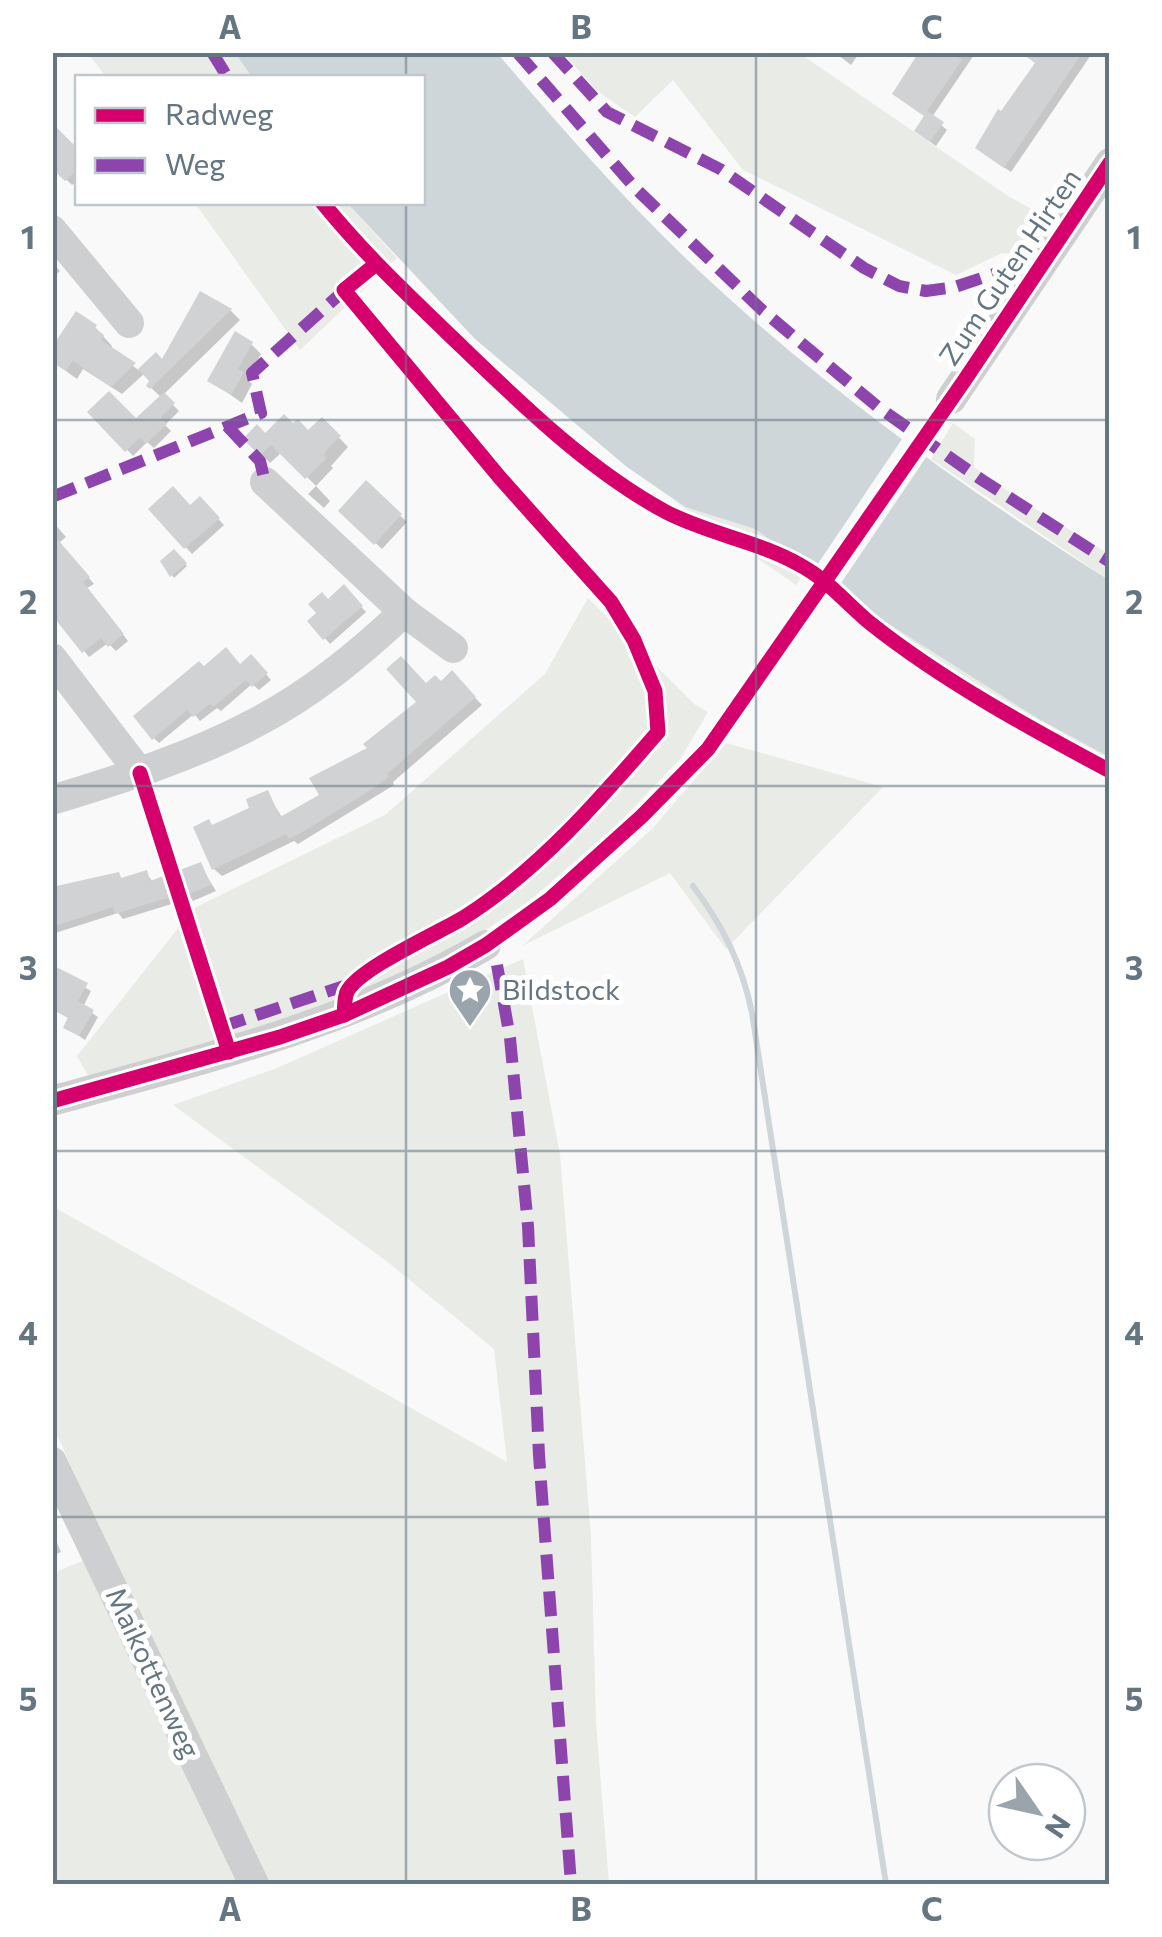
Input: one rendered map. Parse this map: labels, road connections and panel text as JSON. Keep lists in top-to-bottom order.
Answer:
{
  "streets": {
    "street": ["Zum Guten Hirten", "Maikottenweg"]
  },
  "places": {
    "place": ["Bildstock"]
  },
  "legend": ["Radweg", "Weg"],
  "north": "bottom right",
  "grid": {
    "columns": ["A", "B", "C"],
    "rows": [
      "1",
      "2",
      "3",
      "4",
      "5"
    ]
  }
}
